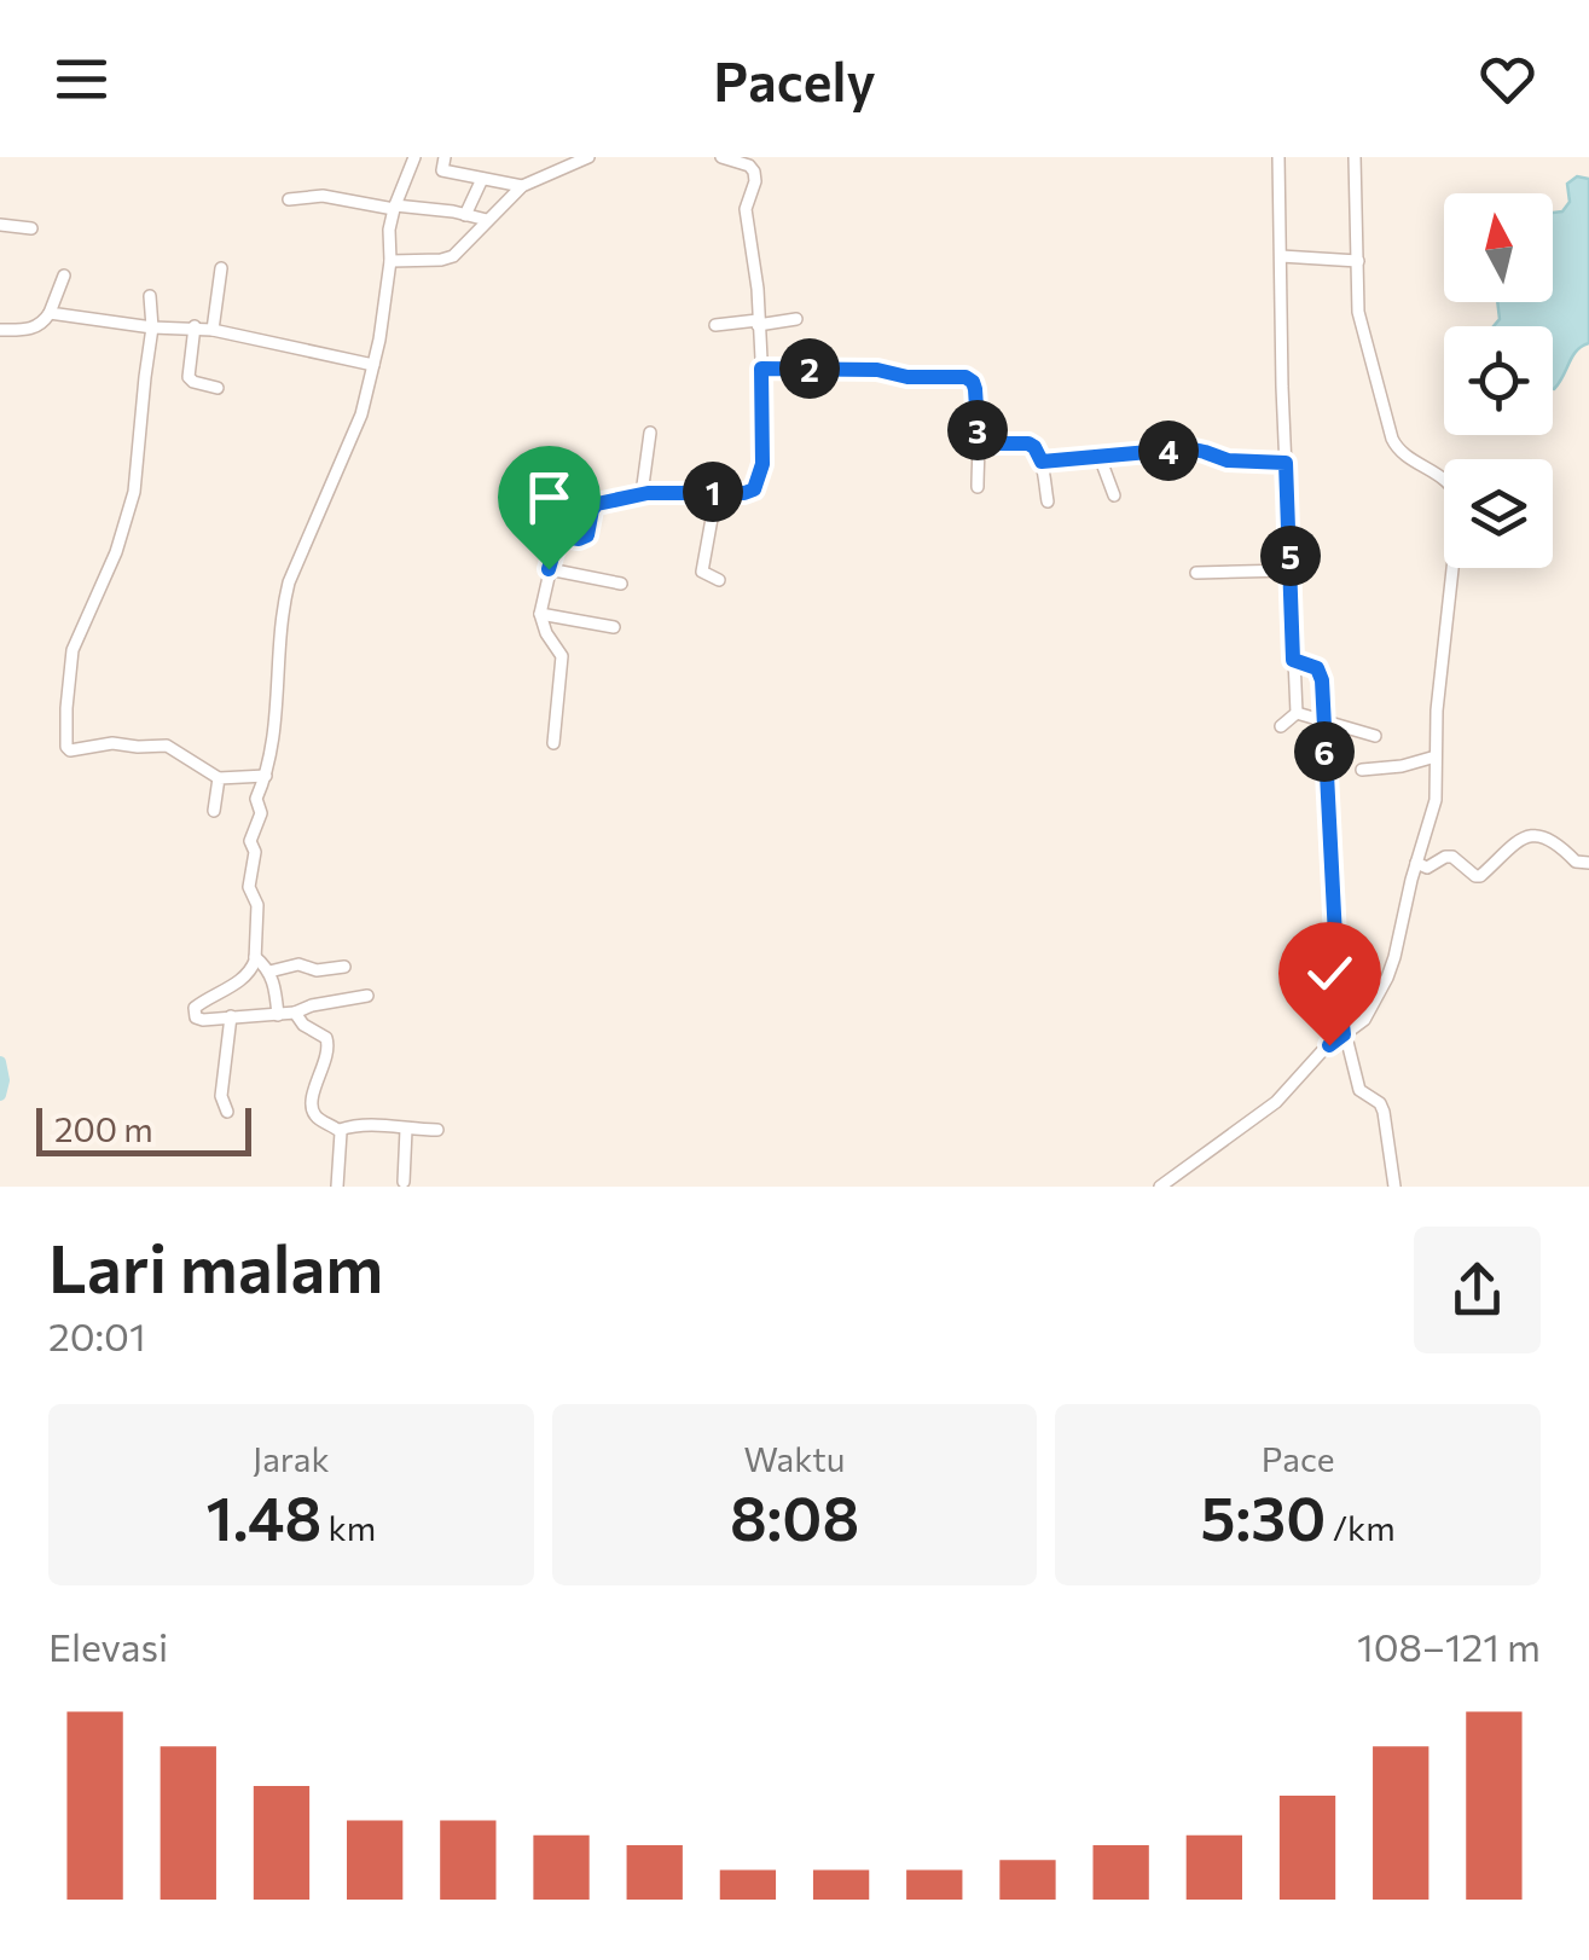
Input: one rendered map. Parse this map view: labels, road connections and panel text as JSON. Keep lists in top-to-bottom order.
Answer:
{
  "scale_bar": "200 m",
  "north": "top",
  "page": {
    "header": "Pacely",
    "pins": [
      "2",
      "3",
      "4",
      "1",
      "5",
      "6"
    ],
    "scale": "200 m",
    "heading": ["Lari malam", "20:01"],
    "stats": [
      ["Jarak", "1.48 km"],
      ["Waktu", "8:08"],
      ["Pace", "5:30 /km"]
    ],
    "chart": ["Elevasi", "108–121 m"]
  }
}
